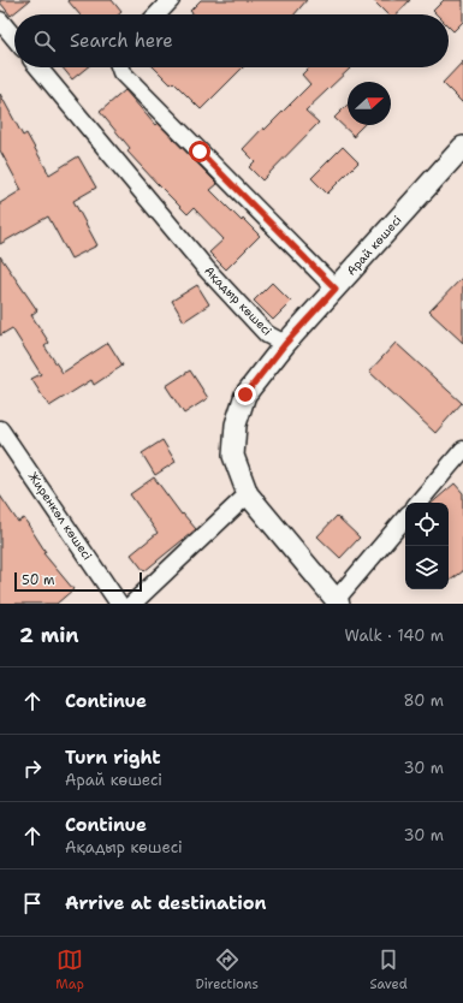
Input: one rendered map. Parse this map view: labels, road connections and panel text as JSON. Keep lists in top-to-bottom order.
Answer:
{
  "streets": {
    "street": ["Арай көшесі", "Ақадыр көшесі", "Жиренкөл көшесі"]
  },
  "crossings": [
    ["Арай көшесі", "Ақадыр көшесі"]
  ],
  "scale_bar": "50 m",
  "north": "right",
  "page": {
    "search": "Search here",
    "scale": "50 m",
    "heading": ["2 min", "Walk · 140 m"],
    "list": [
      ["Continue", "80 m"],
      ["Turn right", "Арай көшесі", "30 m"],
      ["Continue", "Ақадыр көшесі", "30 m"],
      "Arrive at destination"
    ],
    "nav": ["Map", "Directions", "Saved"]
  }
}
